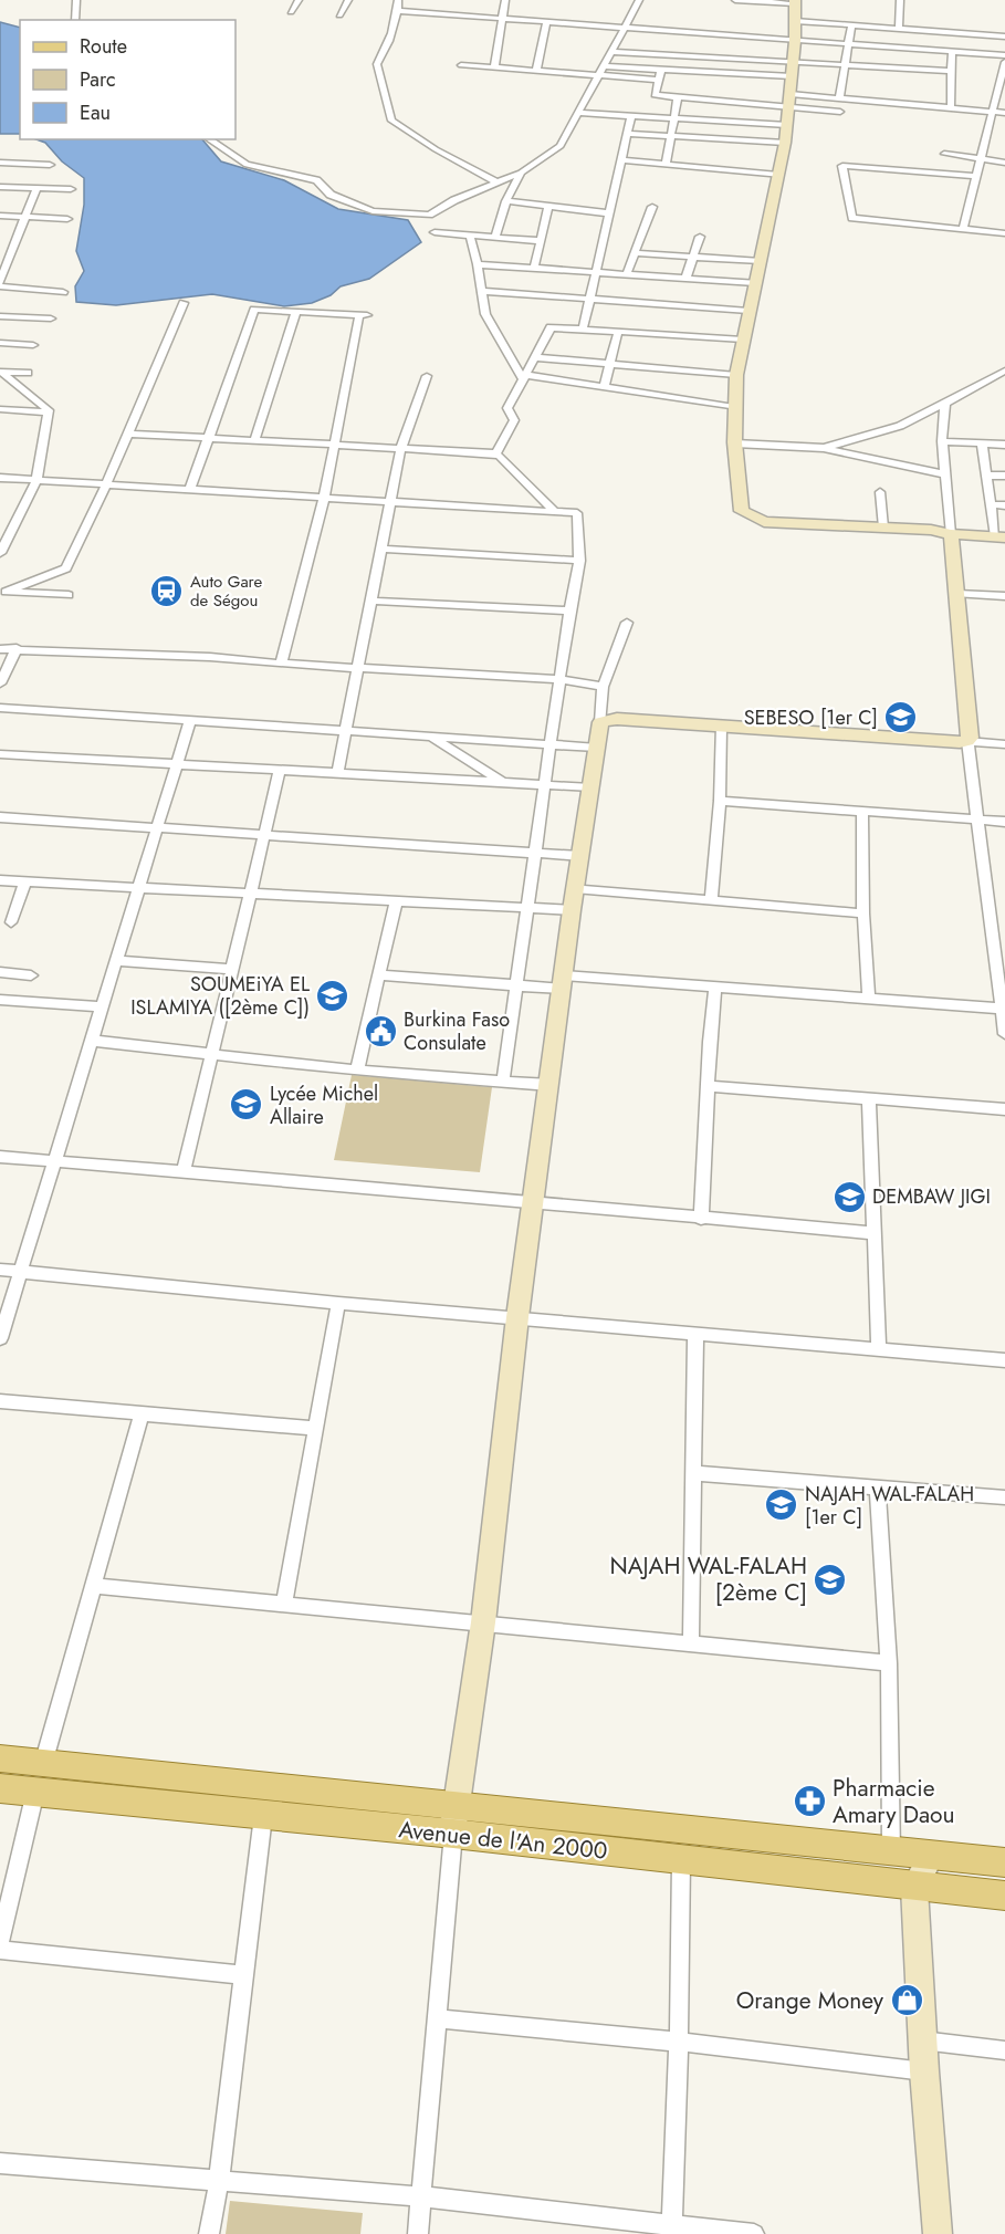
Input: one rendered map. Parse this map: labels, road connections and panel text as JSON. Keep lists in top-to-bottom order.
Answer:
{
  "streets": {
    "main road": ["Avenue de l'An 2000"]
  },
  "places": {
    "station": ["Auto Gare de Ségou"],
    "school or university": [
      "SEBESO [1er C]",
      "SOUMEiYA EL ISLAMIYA ([2ème C])",
      "Lycée Michel Allaire",
      "DEMBAW JIGI",
      "NAJAH WAL-FALAH [1er C]",
      "NAJAH WAL-FALAH [2ème C]"
    ],
    "public building": ["Burkina Faso Consulate"],
    "pharmacy": ["Pharmacie Amary Daou"],
    "shop": ["Orange Money"]
  },
  "legend": ["Route", "Parc", "Eau"]
}
